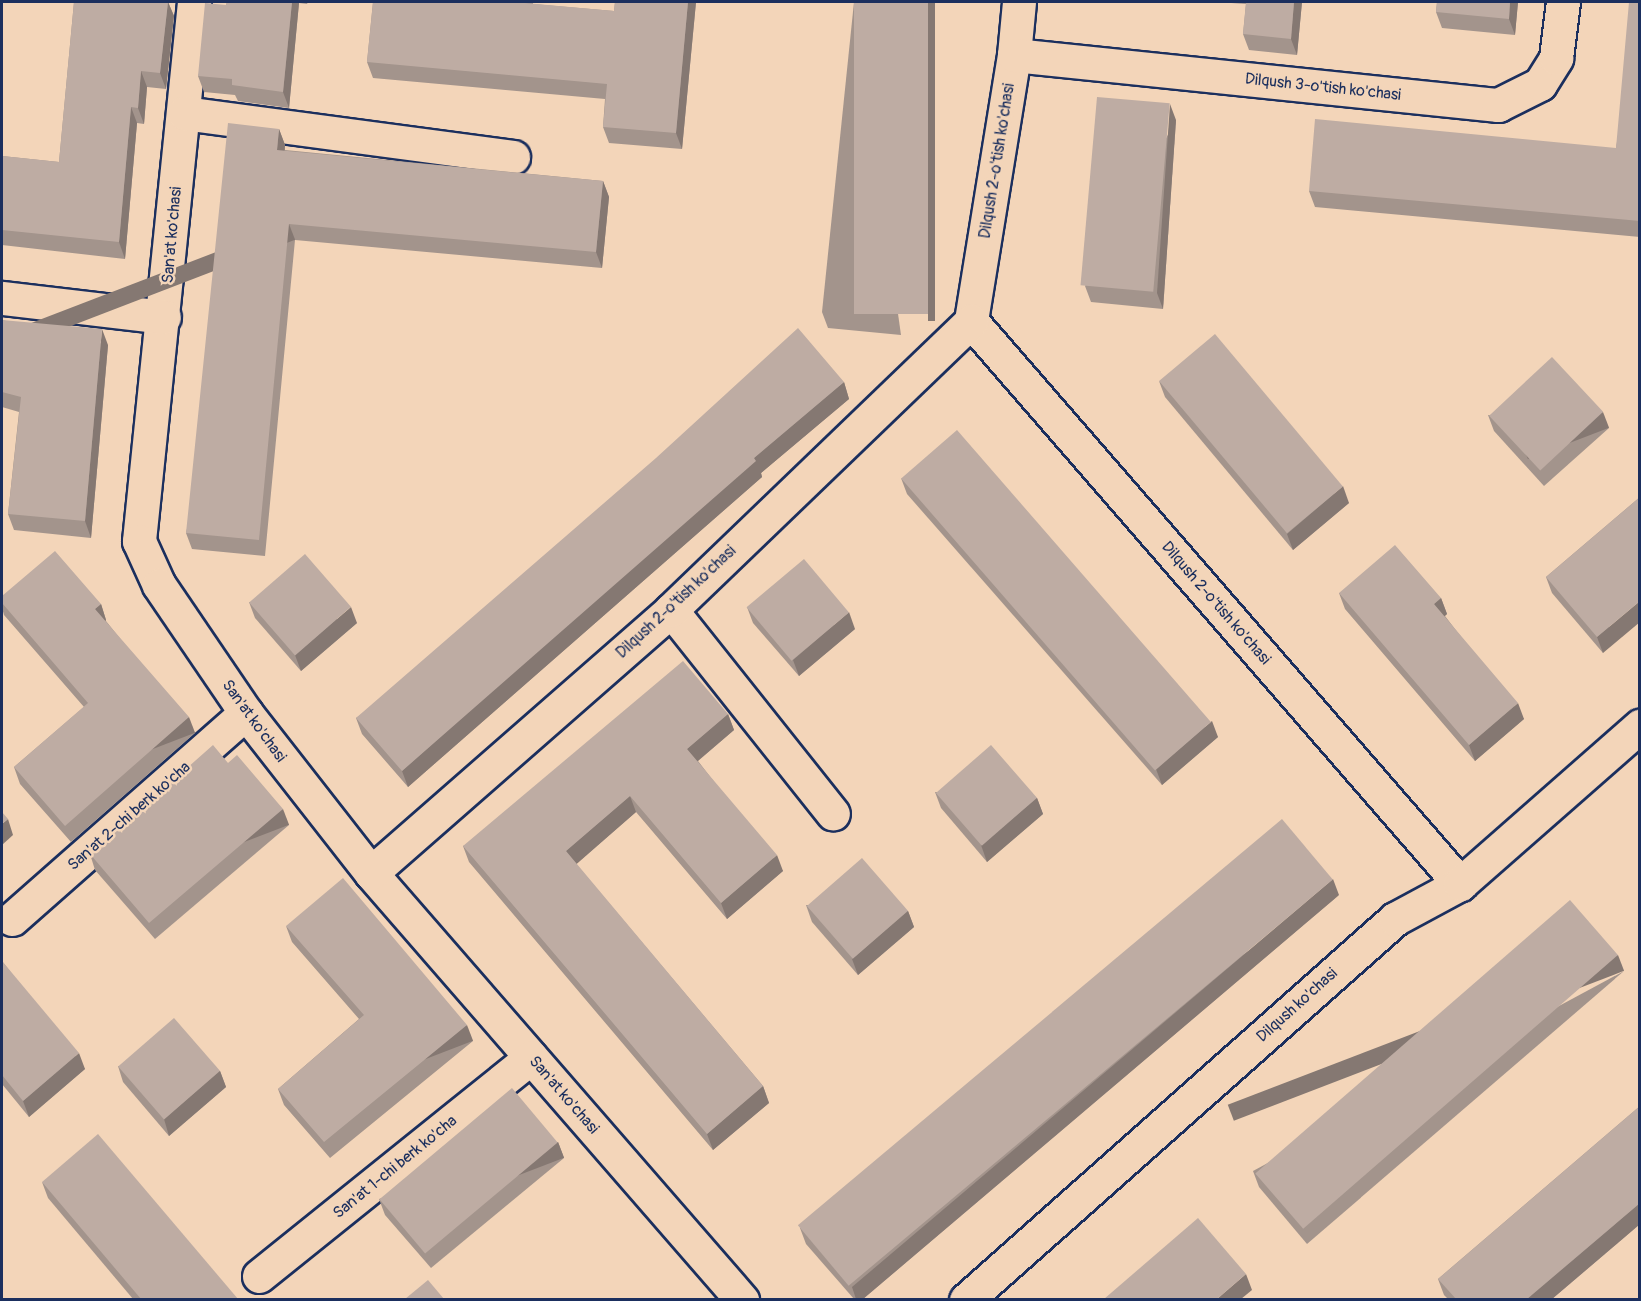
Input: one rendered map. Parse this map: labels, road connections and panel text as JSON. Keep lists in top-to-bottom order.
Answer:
{
  "streets": {
    "street": [
      "Dilqush 3-o'tish ko'chasi",
      "Dilqush 2-o'tish ko'chasi",
      "San'at ko'chasi",
      "San'at 2-chi berk ko'cha",
      "Dilqush ko'chasi",
      "San'at 1-chi berk ko'cha"
    ]
  },
  "crossings": [
    ["Dilqush 3-o'tish ko'chasi", "Dilqush 2-o'tish ko'chasi"],
    ["Dilqush 2-o'tish ko'chasi", "San'at ko'chasi"],
    ["Dilqush 2-o'tish ko'chasi", "Dilqush ko'chasi"],
    ["San'at ko'chasi", "San'at 2-chi berk ko'cha"],
    ["San'at ko'chasi", "San'at 1-chi berk ko'cha"]
  ]
}
